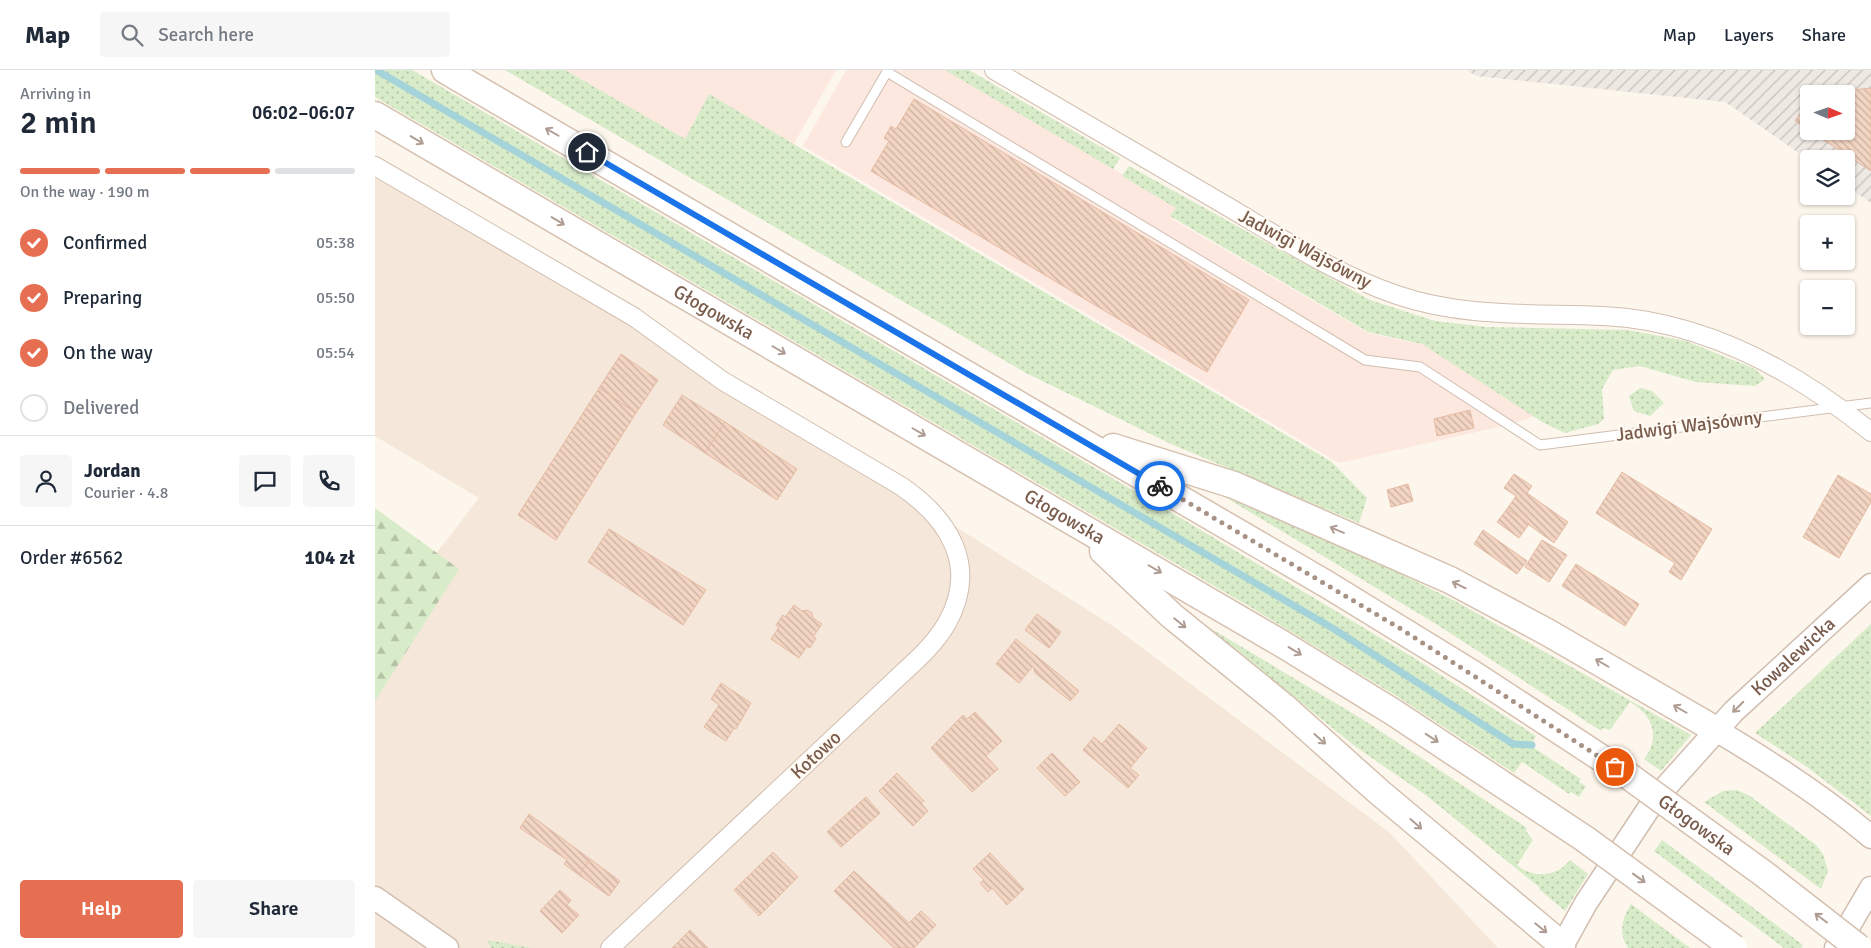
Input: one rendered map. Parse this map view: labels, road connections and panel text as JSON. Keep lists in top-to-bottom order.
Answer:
{
  "streets": {
    "main road": ["Głogowska"],
    "street": ["Jadwigi Wajsówny", "Kowalewicka", "Kotowo"]
  },
  "one_way": ["Kowalewicka"],
  "north": "right",
  "page": {
    "header": "Map",
    "search": "Search here",
    "nav": ["Map", "Layers", "Share"],
    "heading": ["2 min", "Arriving in", "06:02–06:07"],
    "panel": [
      "Jordan",
      "Courier · 4.8",
      "Order #6562",
      "104 zł"
    ],
    "map_buttons": ["+", "−"],
    "bar": "On the way · 190 m",
    "list": [
      ["Confirmed", "05:38"],
      ["Preparing", "05:50"],
      ["On the way", "05:54"],
      "Delivered"
    ],
    "buttons": ["Help", "Share"]
  }
}
